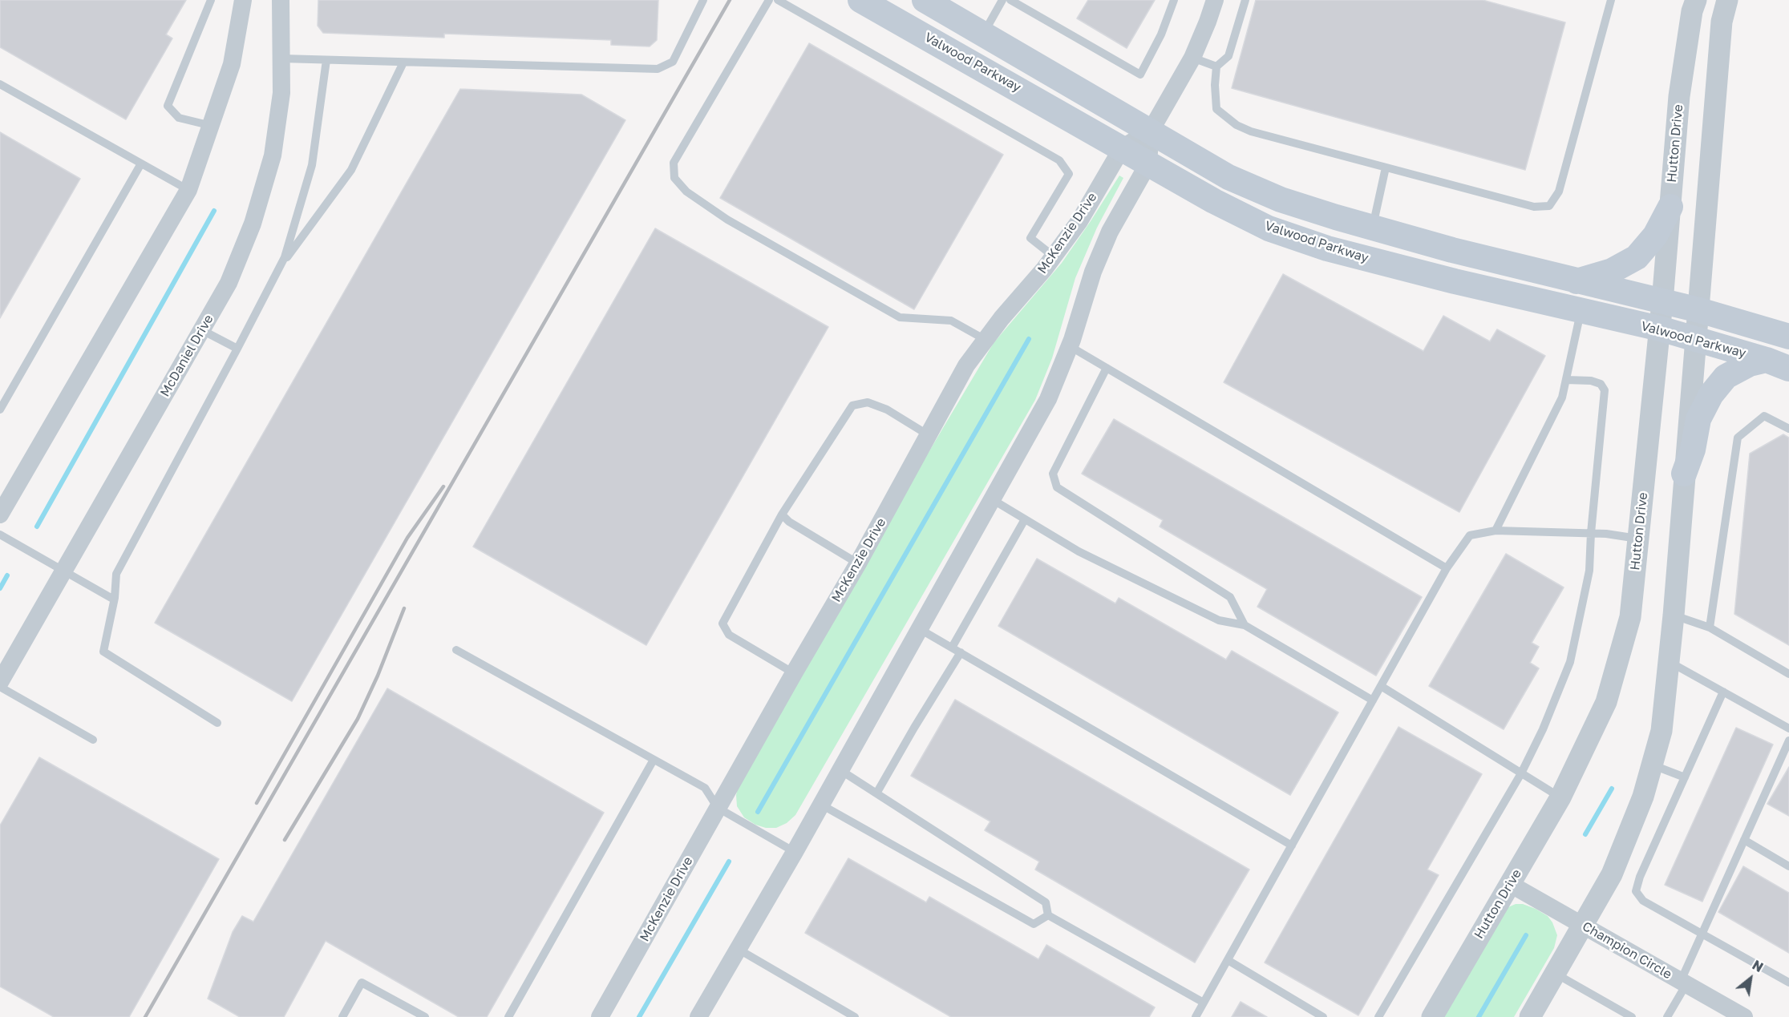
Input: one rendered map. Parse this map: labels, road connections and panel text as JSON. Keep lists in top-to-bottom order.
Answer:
{
  "streets": {
    "main road": ["Valwood Parkway"],
    "street": [
      "Hutton Drive",
      "McKenzie Drive",
      "McDaniel Drive",
      "Champion Circle"
    ]
  },
  "crossings": [
    ["Valwood Parkway", "Hutton Drive"],
    ["Valwood Parkway", "McKenzie Drive"],
    ["Hutton Drive", "Champion Circle"]
  ],
  "north": "top right"
}
